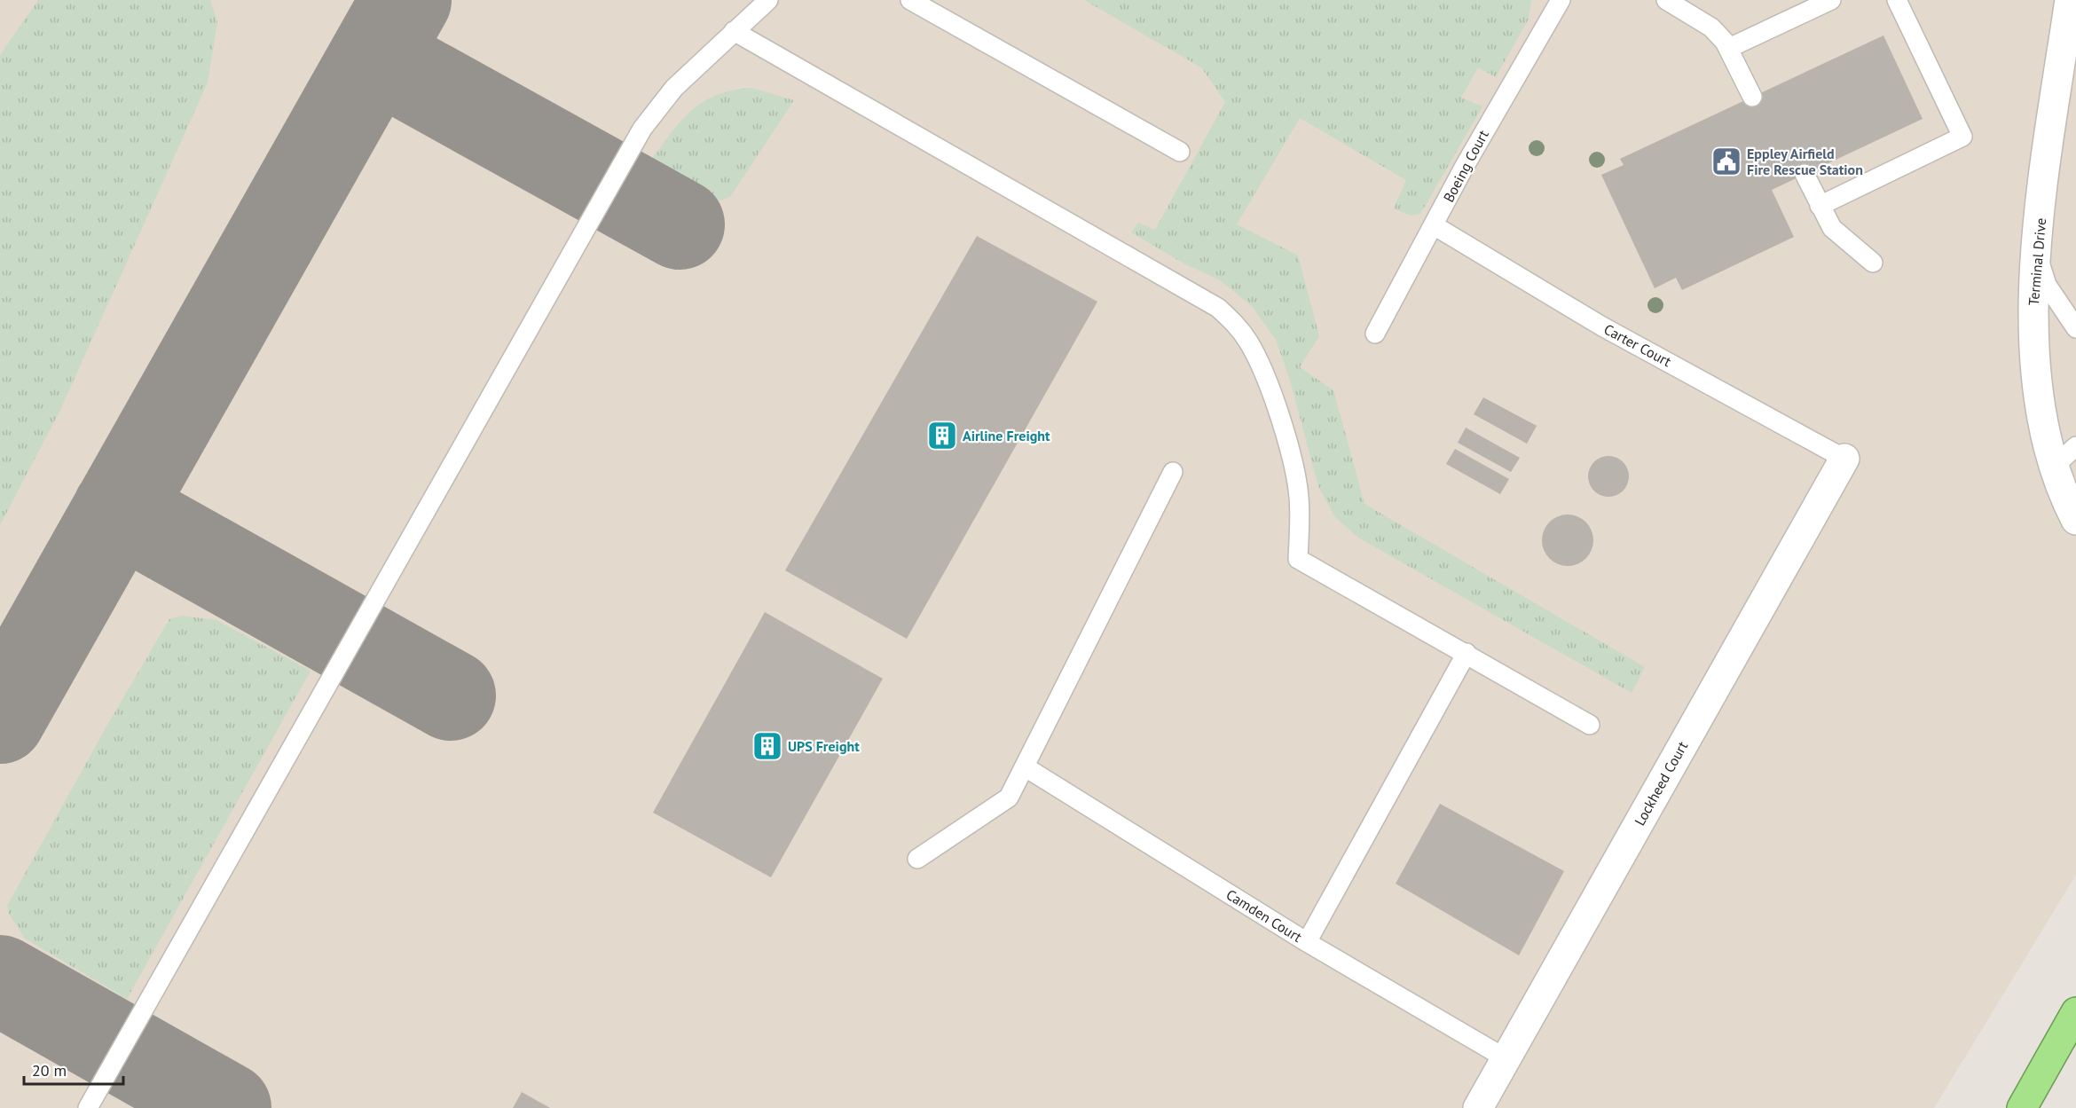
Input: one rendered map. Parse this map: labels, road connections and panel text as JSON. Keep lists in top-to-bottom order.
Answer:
{
  "streets": {
    "street": ["Terminal Drive", "Lockheed Court"],
    "lane": ["Boeing Court", "Carter Court", "Camden Court"]
  },
  "crossings": [
    ["Boeing Court", "Carter Court"],
    ["Carter Court", "Lockheed Court"],
    ["Lockheed Court", "Camden Court"]
  ],
  "places": {
    "public building": ["Eppley Airfield Fire Rescue Station"],
    "building": ["Airline Freight", "UPS Freight"]
  },
  "scale_bar": "20 m"
}
